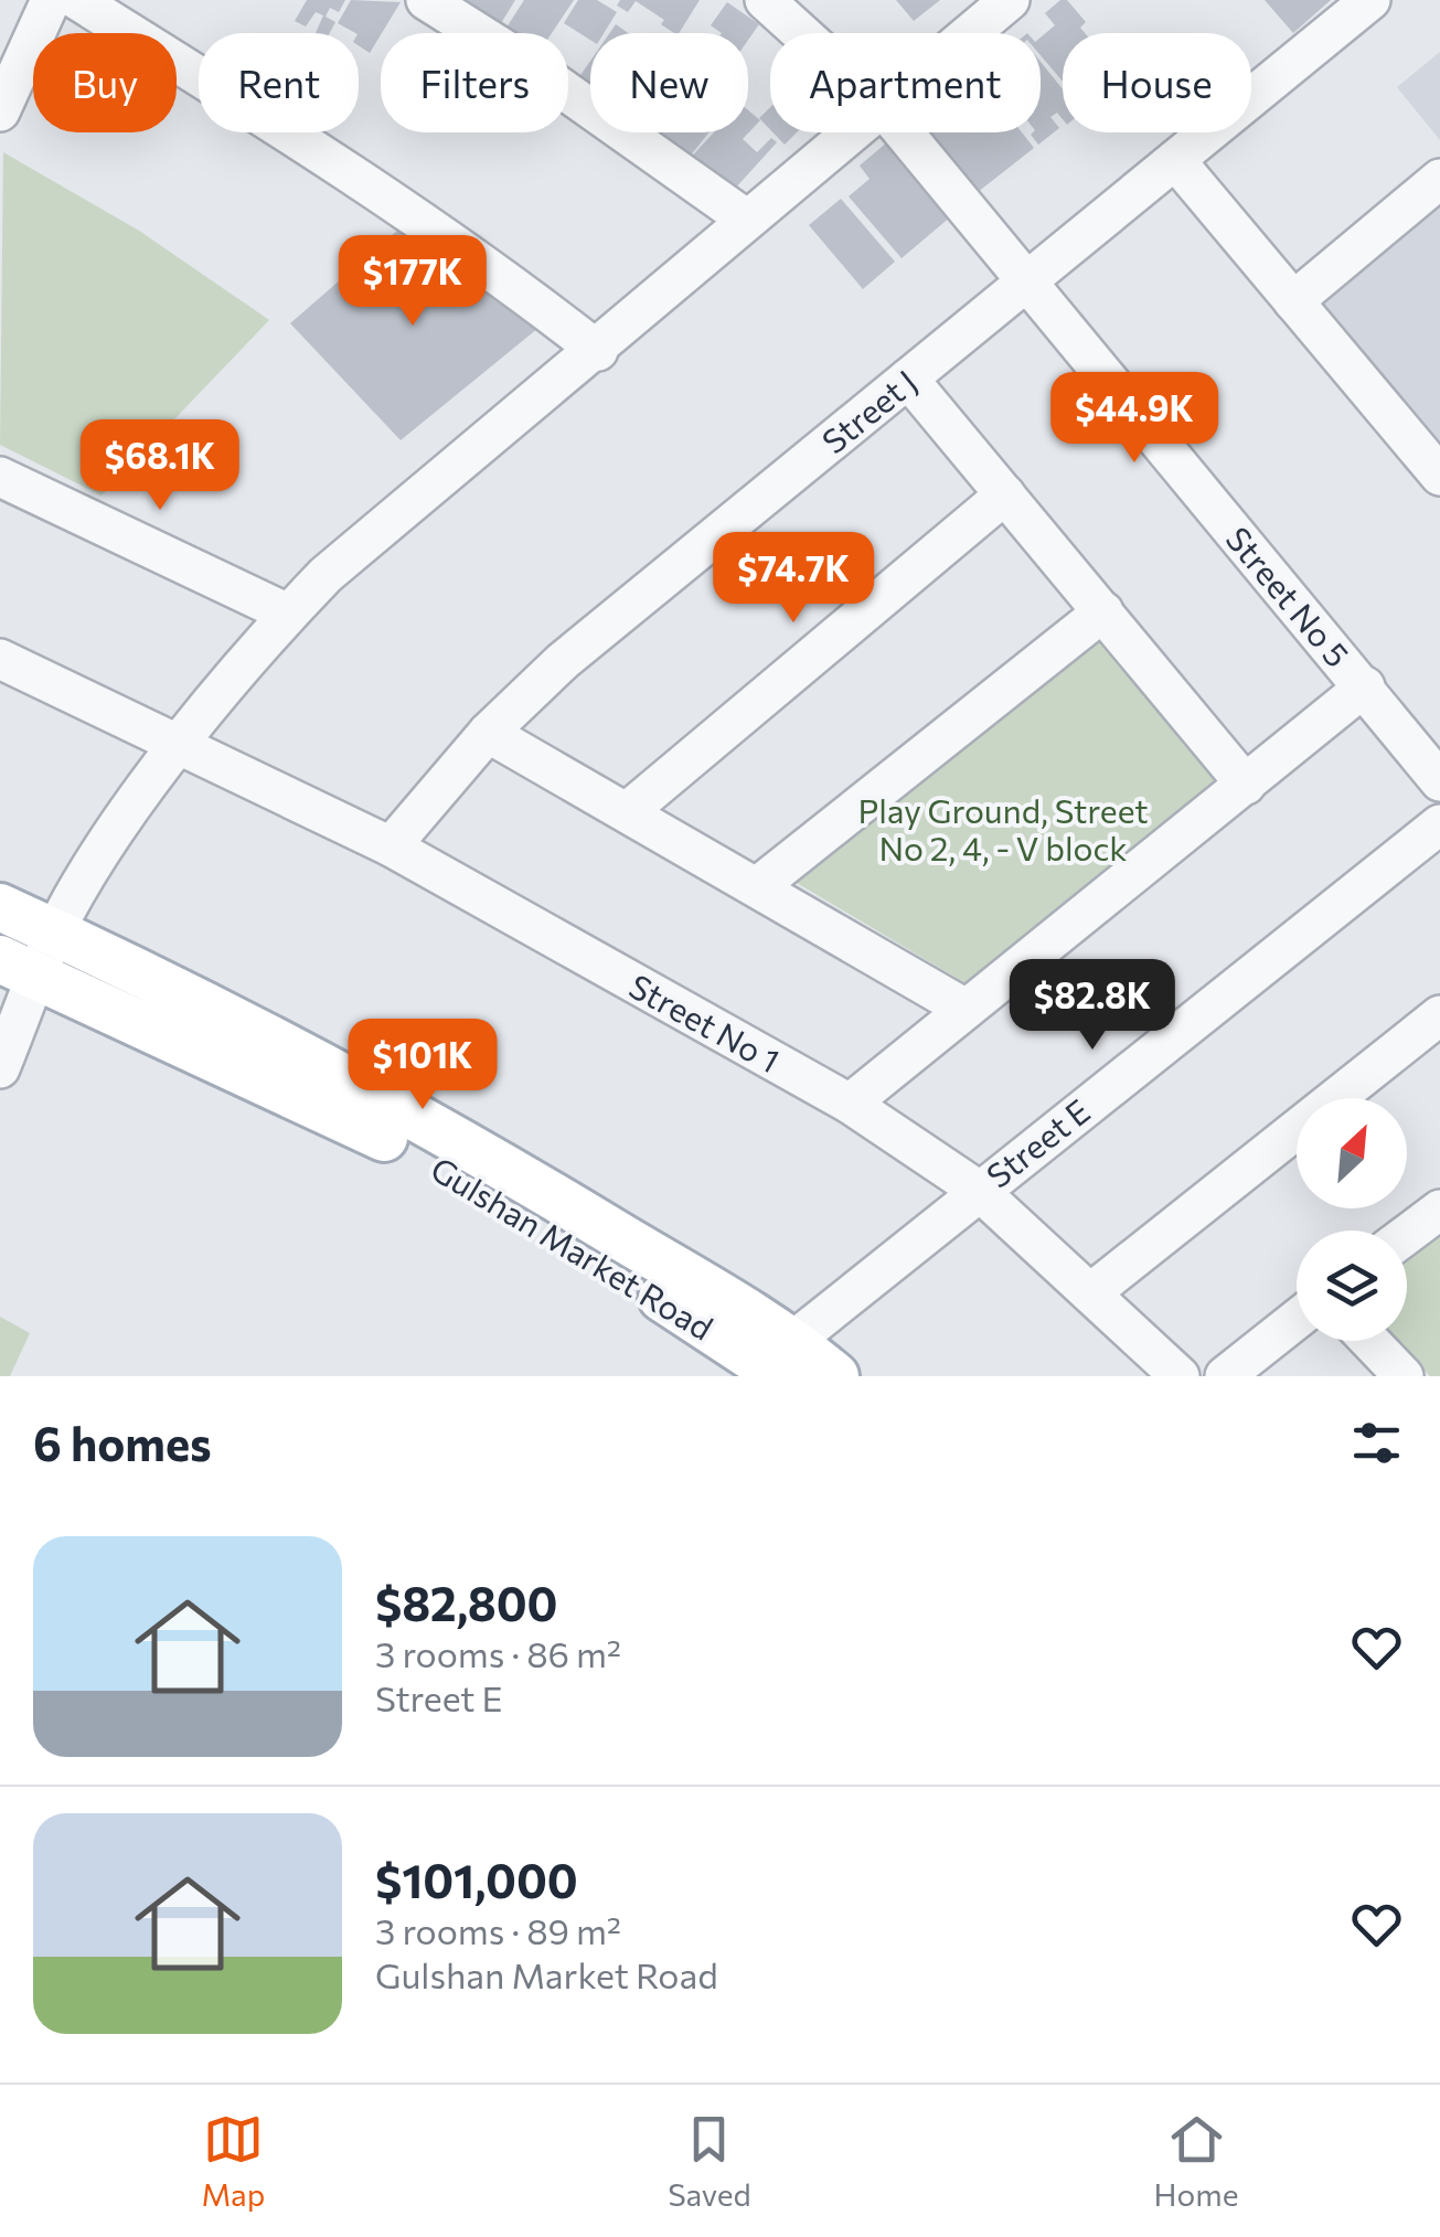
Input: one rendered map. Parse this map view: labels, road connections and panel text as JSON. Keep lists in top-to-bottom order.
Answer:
{
  "streets": {
    "main road": ["Gulshan Market Road"],
    "street": [
      "Street J",
      "Street No 5",
      "Street No 1",
      "Street E"
    ]
  },
  "crossings": [
    ["Street J", "Street No 5"],
    ["Street J", "Street No 1"],
    ["Street No 1", "Street E"],
    ["Street E", "Gulshan Market Road"]
  ],
  "parks": ["Play Ground, Street No 2, 4, - V block"],
  "north": "top right",
  "page": {
    "chip": [
      "Buy",
      "Rent",
      "Filters",
      "New",
      "Apartment",
      "House"
    ],
    "price": [
      "$177K",
      "$44.9K",
      "$68.1K",
      "$74.7K",
      "$82.8K",
      "$101K"
    ],
    "heading": "6 homes",
    "list": [
      {
        "name": "$82,800",
        "note": "3 rooms · 86 m² · Street E"
      },
      {
        "name": "$101,000",
        "note": "3 rooms · 89 m² · Gulshan Market Road"
      }
    ],
    "tabs": ["Map", "Saved", "Home"]
  }
}
